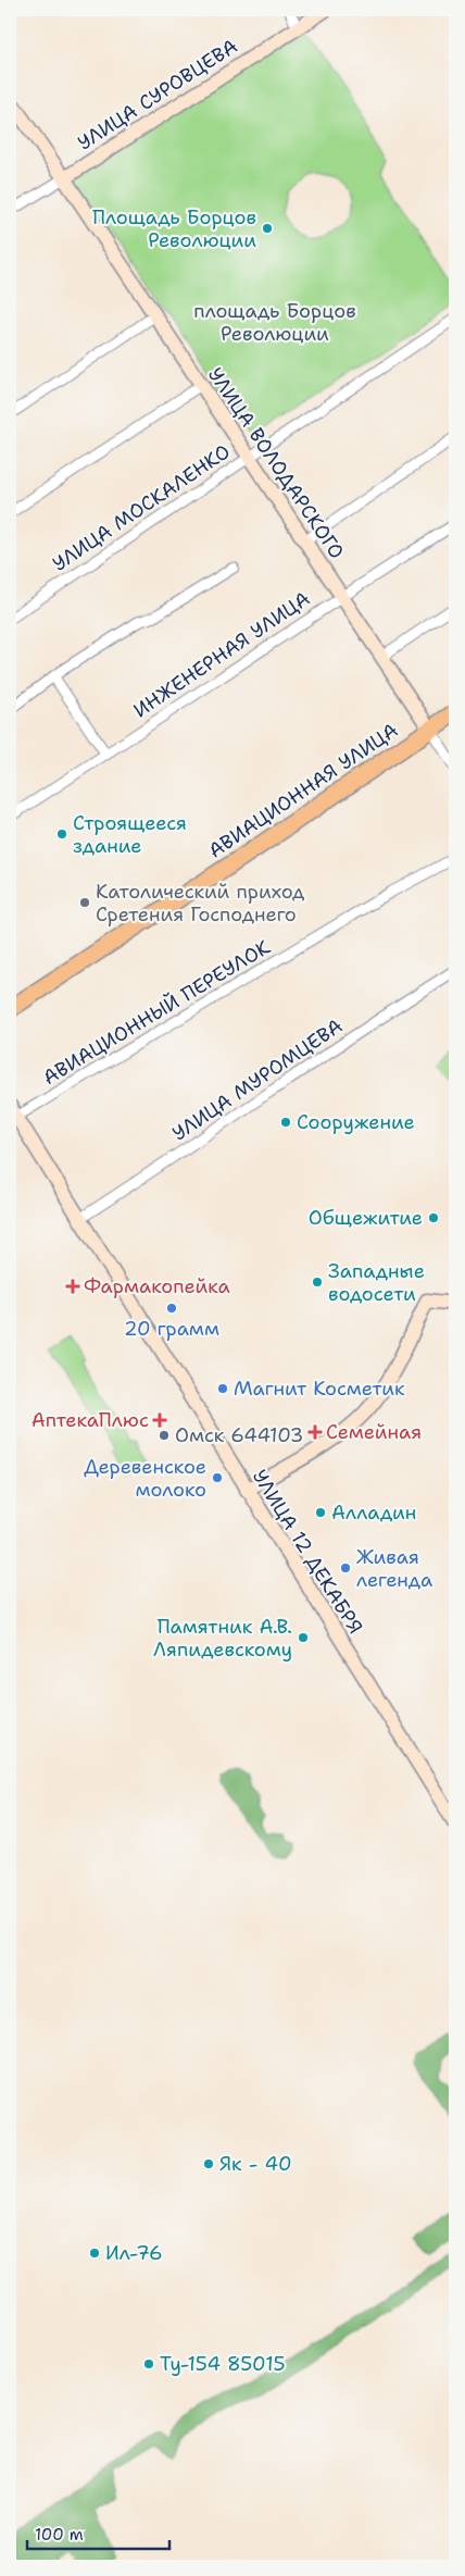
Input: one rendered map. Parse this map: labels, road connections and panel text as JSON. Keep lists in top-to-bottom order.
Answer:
{
  "streets": {
    "main road": ["АВИАЦИОННАЯ УЛИЦА"],
    "street": [
      "УЛИЦА СУРОВЦЕВА",
      "УЛИЦА ВОЛОДАРСКОГО",
      "УЛИЦА МОСКАЛЕНКО",
      "ИНЖЕНЕРНАЯ УЛИЦА",
      "АВИАЦИОННЫЙ ПЕРЕУЛОК",
      "УЛИЦА МУРОМЦЕВА",
      "УЛИЦА 12 ДЕКАБРЯ"
    ]
  },
  "crossings": [
    ["УЛИЦА СУРОВЦЕВА", "УЛИЦА ВОЛОДАРСКОГО"],
    ["УЛИЦА ВОЛОДАРСКОГО", "УЛИЦА МОСКАЛЕНКО"],
    ["УЛИЦА ВОЛОДАРСКОГО", "ИНЖЕНЕРНАЯ УЛИЦА"],
    ["УЛИЦА ВОЛОДАРСКОГО", "АВИАЦИОННАЯ УЛИЦА"],
    ["АВИАЦИОННЫЙ ПЕРЕУЛОК", "УЛИЦА 12 ДЕКАБРЯ"],
    ["УЛИЦА МУРОМЦЕВА", "УЛИЦА 12 ДЕКАБРЯ"]
  ],
  "parks": ["площадь Борцов Революции"],
  "places": {
    "other": [
      "Площадь Борцов Революции",
      "Строящееся здание",
      "Католический приход Сретения Господнего",
      "Сооружение",
      "Общежитие",
      "Западные водосети",
      "20 грамм",
      "Магнит Косметик",
      "Омск 644103",
      "Деревенское молоко",
      "Алладин",
      "Живая легенда",
      "Памятник А.В. Ляпидевскому",
      "Як - 40",
      "Ил-76",
      "Ту-154 85015"
    ],
    "health": ["Фармакопейка", "АптекаПлюс", "Семейная"]
  },
  "scale_bar": "100 m"
}
